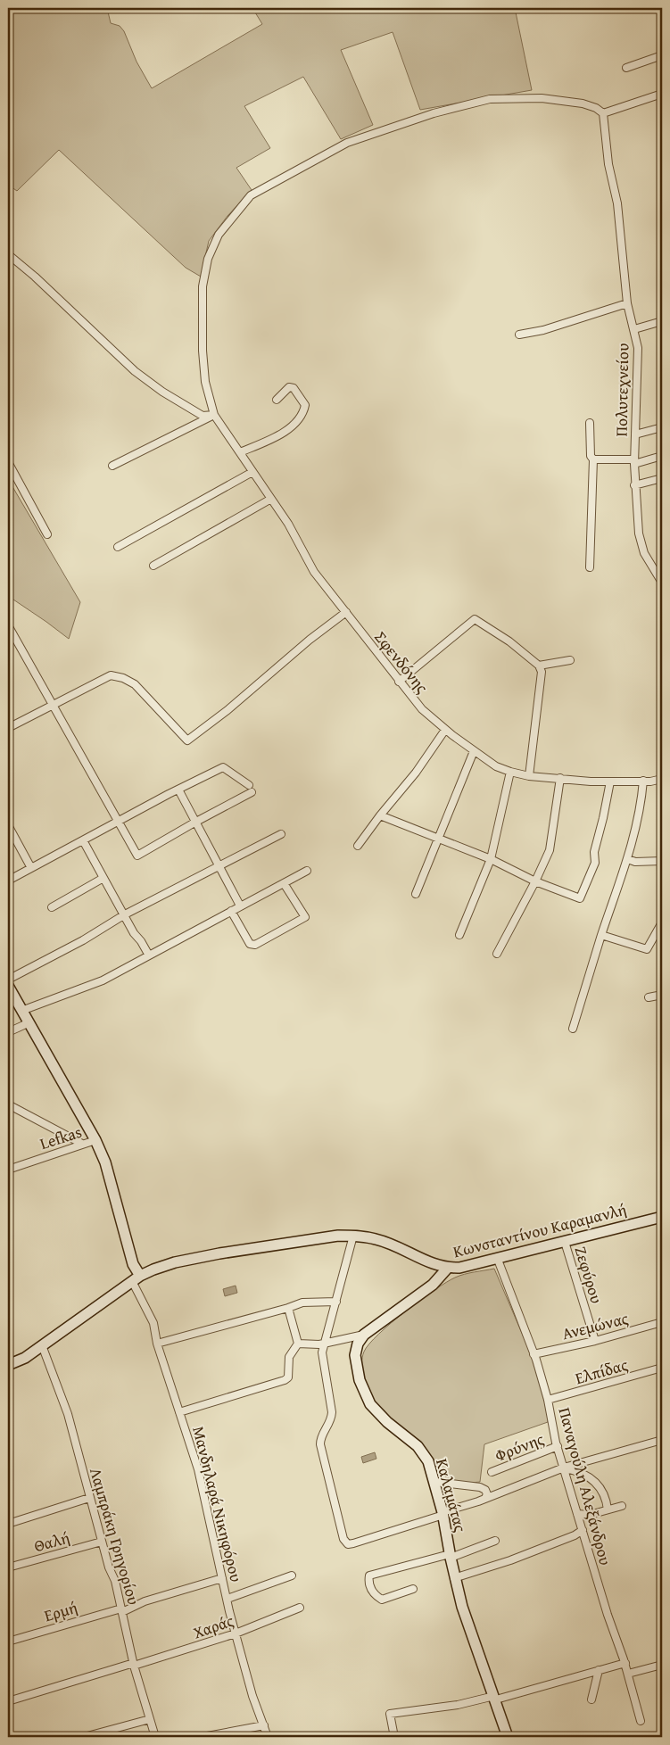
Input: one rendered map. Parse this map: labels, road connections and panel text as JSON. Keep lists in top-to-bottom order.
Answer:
{
  "streets": {
    "street": [
      "Πολυτεχνείου",
      "Σφενδόνης",
      "Lefkas",
      "Κωνσταντίνου Καραμανλή",
      "Ζεφύρου",
      "Ανεμώνας",
      "Ελπίδας",
      "Φρύνης",
      "Παναγούλη Αλεξάνδρου",
      "Καλαμάτας",
      "Μανδηλαρά Νικηφόρου",
      "Λαμπράκη Γρηγορίου",
      "Θαλή",
      "Ερμή",
      "Χαράς"
    ]
  },
  "crossings": [
    ["Πολυτεχνείου", "Σφενδόνης"],
    ["Κωνσταντίνου Καραμανλή", "Ζεφύρου"],
    ["Κωνσταντίνου Καραμανλή", "Παναγούλη Αλεξάνδρου"],
    ["Κωνσταντίνου Καραμανλή", "Μανδηλαρά Νικηφόρου"],
    ["Κωνσταντίνου Καραμανλή", "Λαμπράκη Γρηγορίου"],
    ["Ζεφύρου", "Ανεμώνας"],
    ["Ανεμώνας", "Παναγούλη Αλεξάνδρου"],
    ["Ελπίδας", "Παναγούλη Αλεξάνδρου"],
    ["Φρύνης", "Παναγούλη Αλεξάνδρου"],
    ["Μανδηλαρά Νικηφόρου", "Ερμή"],
    ["Μανδηλαρά Νικηφόρου", "Χαράς"],
    ["Λαμπράκη Γρηγορίου", "Θαλή"],
    ["Λαμπράκη Γρηγορίου", "Ερμή"],
    ["Λαμπράκη Γρηγορίου", "Χαράς"]
  ]
}
